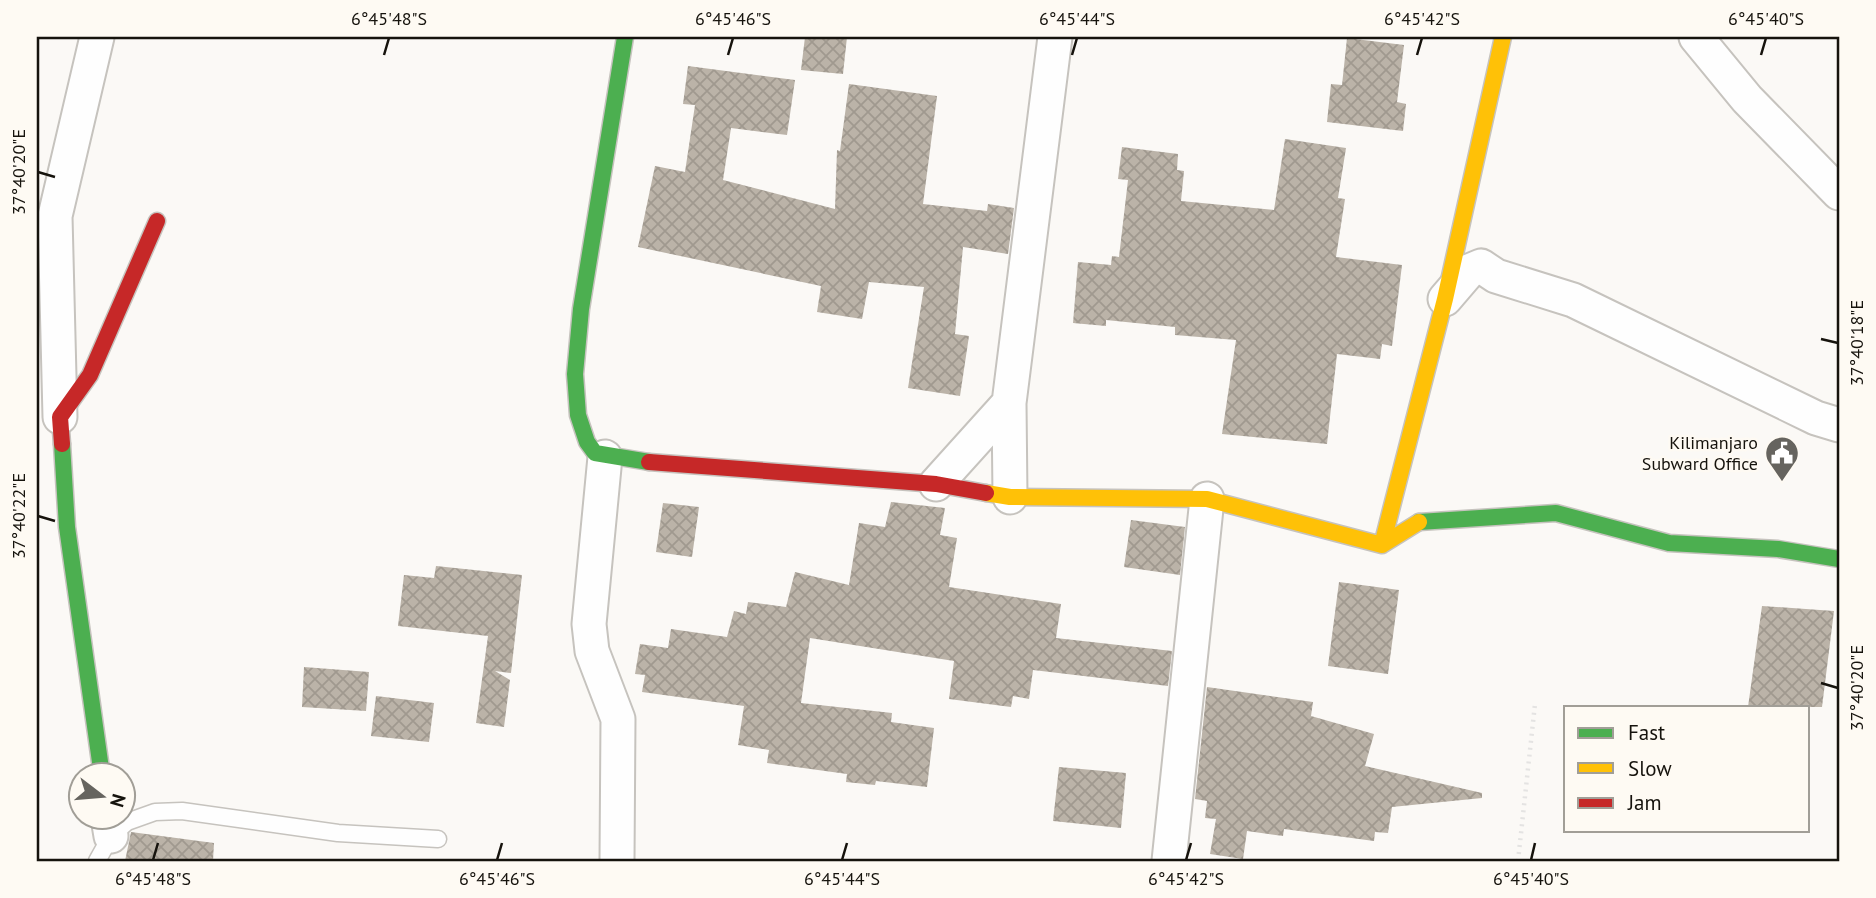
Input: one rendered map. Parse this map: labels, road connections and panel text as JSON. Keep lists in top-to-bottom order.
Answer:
{
  "places": {
    "public building": ["Kilimanjaro Subward Office"]
  },
  "legend": ["Fast", "Slow", "Jam"],
  "north": "right",
  "coordinates": [
    "6°45'48\"S",
    "6°45'46\"S",
    "6°45'44\"S",
    "6°45'42\"S",
    "6°45'40\"S",
    "37°40'20\"E",
    "37°40'18\"E",
    "37°40'22\"E"
  ]
}
